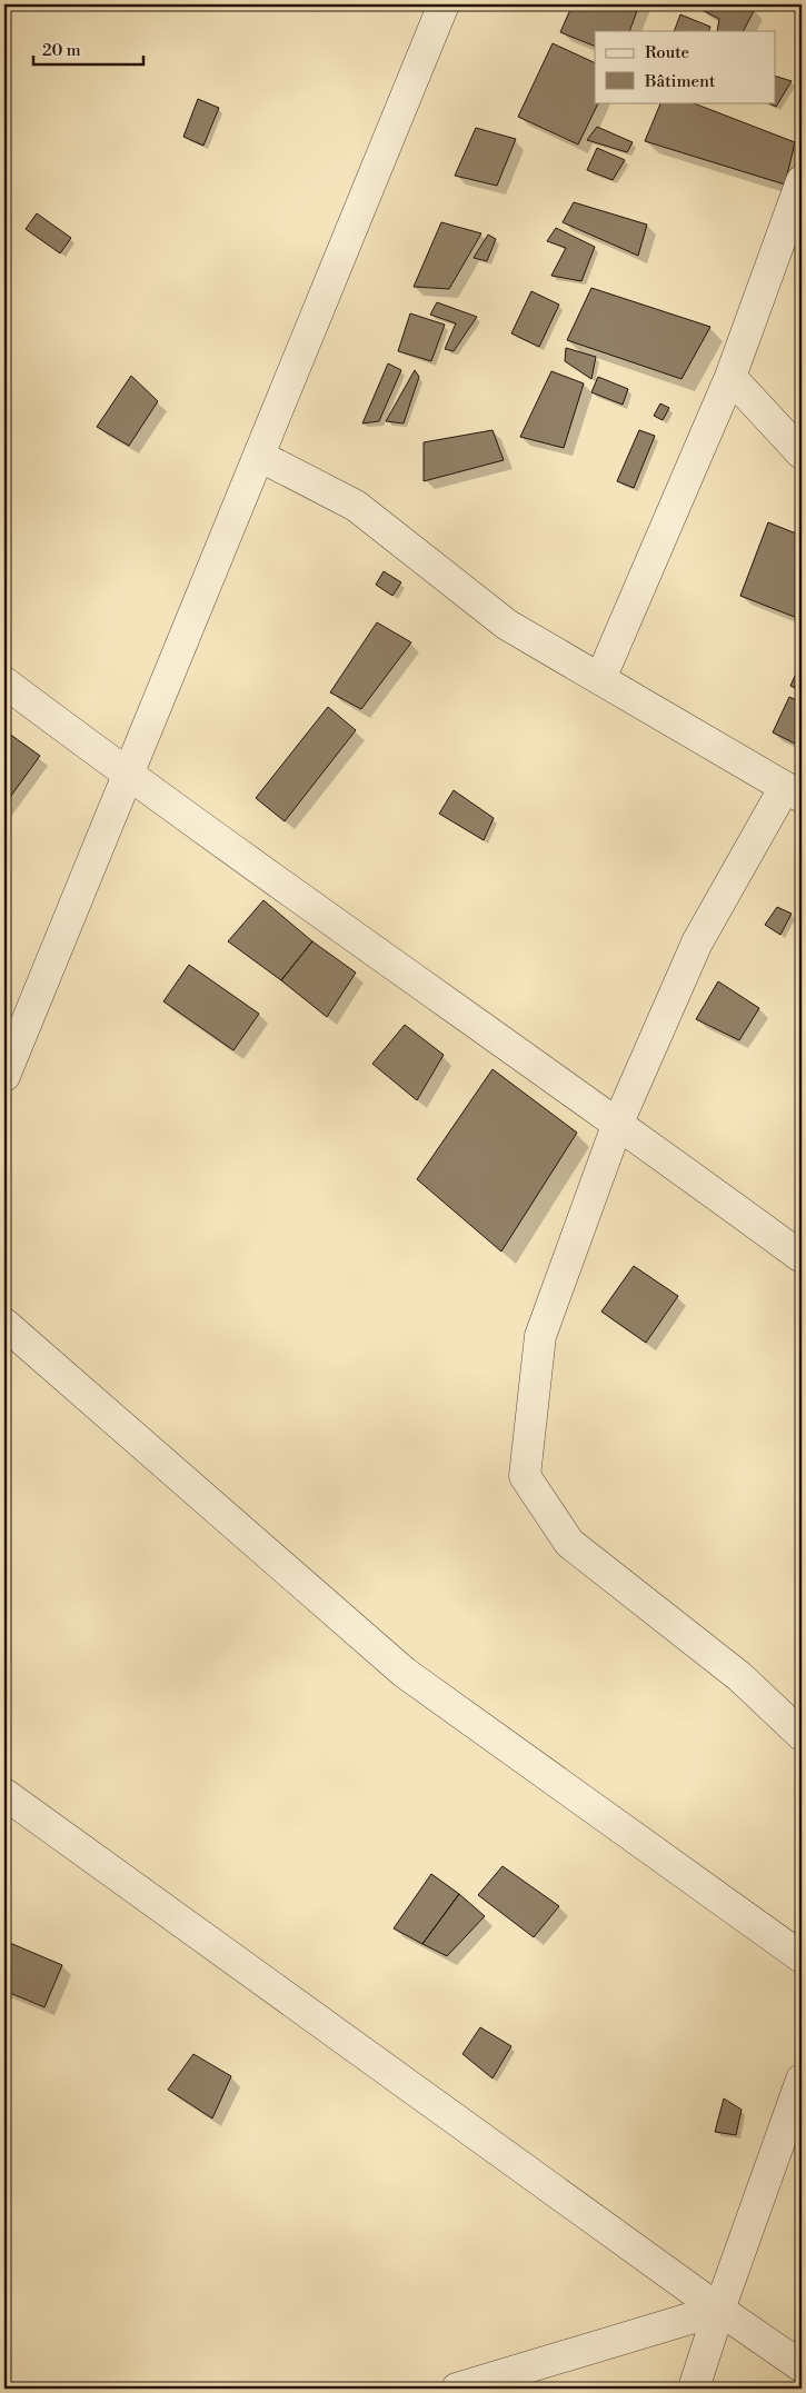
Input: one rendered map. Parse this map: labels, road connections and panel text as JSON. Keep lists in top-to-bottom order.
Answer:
{
  "legend": ["Route", "Bâtiment"],
  "scale_bar": "20 m"
}
